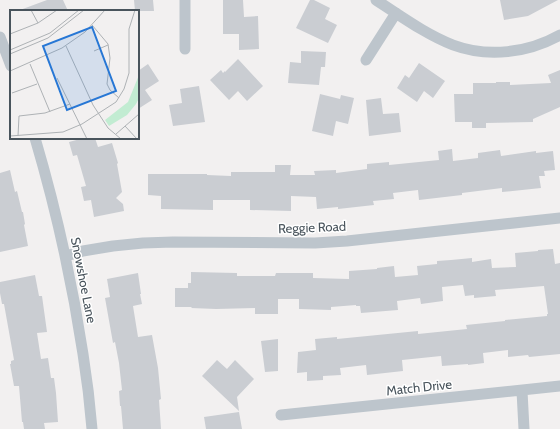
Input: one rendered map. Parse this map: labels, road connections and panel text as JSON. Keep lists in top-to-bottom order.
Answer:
{
  "streets": {
    "street": ["Reggie Road", "Snowshoe Lane", "Match Drive"]
  },
  "crossings": [
    ["Reggie Road", "Snowshoe Lane"]
  ]
}
